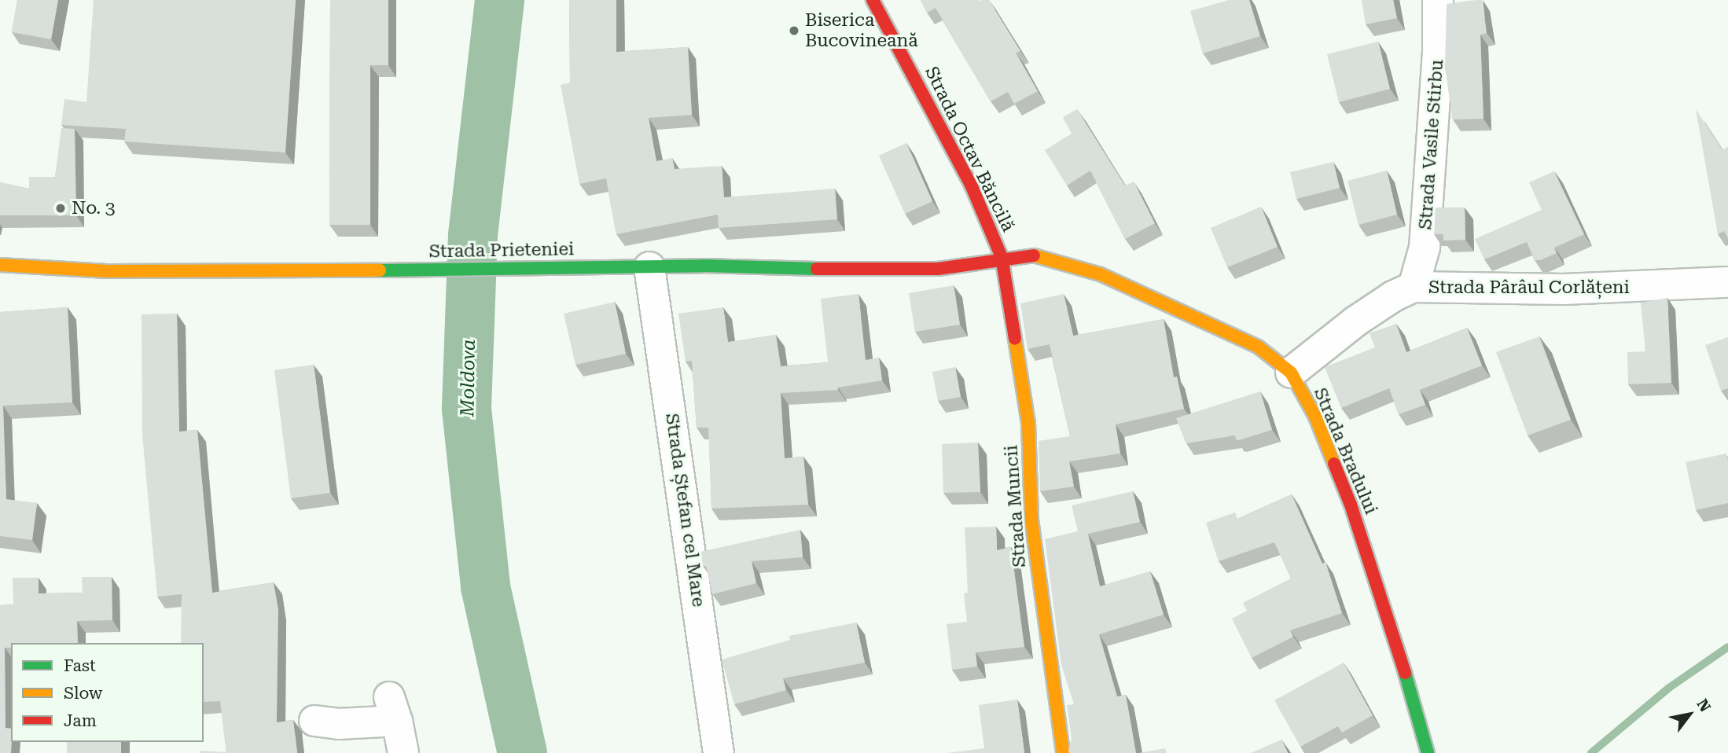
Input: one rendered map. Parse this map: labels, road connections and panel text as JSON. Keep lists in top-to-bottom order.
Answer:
{
  "streets": {
    "street": [
      "Strada Vasile Stirbu",
      "Strada Octav Băncilă",
      "Strada Prieteniei",
      "Strada Pârâul Corlățeni",
      "Strada Bradului",
      "Strada Muncii",
      "Strada Ștefan cel Mare"
    ]
  },
  "crossings": [
    ["Strada Vasile Stirbu", "Strada Pârâul Corlățeni"],
    ["Strada Octav Băncilă", "Strada Prieteniei"],
    ["Strada Octav Băncilă", "Strada Bradului"],
    ["Strada Octav Băncilă", "Strada Muncii"],
    ["Strada Prieteniei", "Strada Bradului"],
    ["Strada Prieteniei", "Strada Muncii"],
    ["Strada Prieteniei", "Strada Ștefan cel Mare"],
    ["Strada Pârâul Corlățeni", "Strada Bradului"],
    ["Strada Bradului", "Strada Muncii"]
  ],
  "water": ["Moldova"],
  "places": ["Biserica Bucovineană", "No. 3"],
  "legend": ["Fast", "Slow", "Jam"],
  "north": "top right"
}
